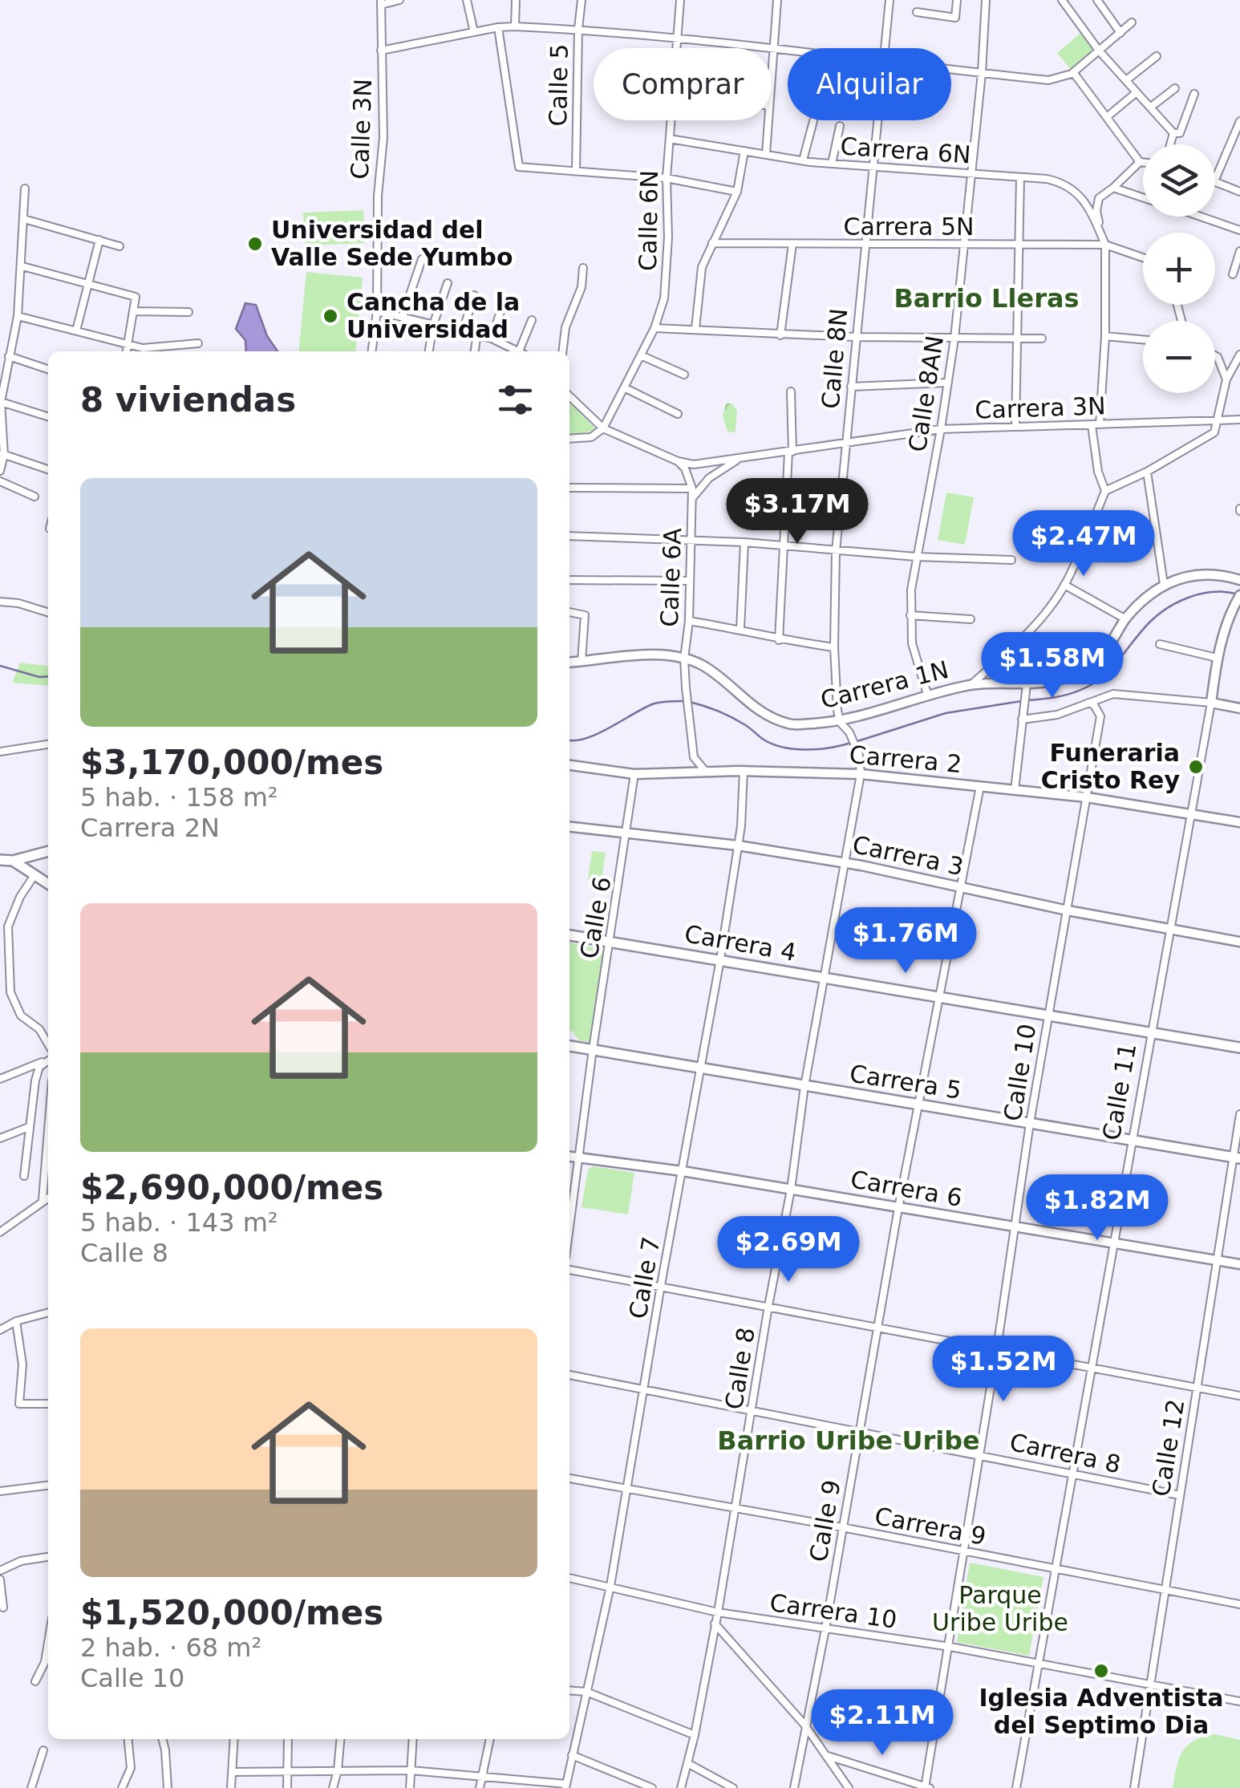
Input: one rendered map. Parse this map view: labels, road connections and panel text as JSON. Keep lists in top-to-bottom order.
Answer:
{
  "streets": {
    "main road": ["Carrera 4", "Carrera 5"],
    "street": [
      "Calle 5",
      "Calle 3N",
      "Carrera 6N",
      "Calle 6N",
      "Carrera 5N",
      "Calle 8N",
      "Calle 8AN",
      "Carrera 3N",
      "Calle 6A",
      "Carrera 1N",
      "Carrera 2",
      "Carrera 3",
      "Calle 6",
      "Calle 10",
      "Calle 11",
      "Carrera 6",
      "Calle 7",
      "Calle 8",
      "Calle 12",
      "Carrera 8",
      "Calle 9",
      "Carrera 9",
      "Carrera 10"
    ]
  },
  "crossings": [
    ["Carrera 6N", "Calle 6N"],
    ["Carrera 6N", "Carrera 5N"],
    ["Carrera 6N", "Calle 8N"],
    ["Carrera 6N", "Calle 8AN"],
    ["Calle 6N", "Carrera 3N"],
    ["Carrera 5N", "Calle 8N"],
    ["Carrera 5N", "Calle 8AN"],
    ["Calle 8N", "Carrera 3N"],
    ["Calle 8N", "Carrera 1N"],
    ["Calle 8N", "Calle 8"],
    ["Calle 8AN", "Carrera 3N"],
    ["Calle 8AN", "Carrera 1N"],
    ["Carrera 3N", "Calle 6A"],
    ["Calle 6A", "Carrera 1N"],
    ["Carrera 1N", "Calle 8"],
    ["Carrera 2", "Calle 6"],
    ["Carrera 2", "Calle 10"],
    ["Carrera 2", "Calle 11"],
    ["Carrera 2", "Calle 7"],
    ["Carrera 2", "Calle 8"],
    ["Carrera 2", "Calle 9"],
    ["Carrera 3", "Calle 6"],
    ["Carrera 3", "Calle 10"],
    ["Carrera 3", "Calle 11"],
    ["Carrera 3", "Calle 7"],
    ["Carrera 3", "Calle 8"],
    ["Carrera 3", "Calle 9"],
    ["Calle 6", "Carrera 4"],
    ["Calle 6", "Carrera 5"],
    ["Calle 6", "Carrera 6"],
    ["Carrera 4", "Calle 10"],
    ["Carrera 4", "Calle 11"],
    ["Carrera 4", "Calle 7"],
    ["Carrera 4", "Calle 8"],
    ["Carrera 4", "Calle 9"],
    ["Calle 10", "Carrera 5"],
    ["Calle 10", "Carrera 6"],
    ["Calle 10", "Carrera 8"],
    ["Calle 10", "Carrera 9"],
    ["Calle 10", "Carrera 10"],
    ["Carrera 5", "Calle 11"],
    ["Carrera 5", "Calle 7"],
    ["Carrera 5", "Calle 8"],
    ["Carrera 5", "Calle 12"],
    ["Carrera 5", "Calle 9"],
    ["Calle 11", "Carrera 6"],
    ["Calle 11", "Carrera 8"],
    ["Calle 11", "Carrera 9"],
    ["Calle 11", "Carrera 10"],
    ["Carrera 6", "Calle 7"],
    ["Carrera 6", "Calle 8"],
    ["Carrera 6", "Calle 12"],
    ["Carrera 6", "Calle 9"],
    ["Calle 7", "Carrera 8"],
    ["Calle 7", "Carrera 9"],
    ["Calle 7", "Carrera 10"],
    ["Calle 8", "Carrera 8"],
    ["Calle 8", "Carrera 9"],
    ["Calle 8", "Carrera 10"],
    ["Calle 12", "Carrera 8"],
    ["Calle 12", "Carrera 9"],
    ["Calle 12", "Carrera 10"],
    ["Carrera 8", "Calle 9"],
    ["Calle 9", "Carrera 9"],
    ["Calle 9", "Carrera 10"]
  ],
  "districts": ["Barrio Lleras", "Barrio Uribe Uribe"],
  "parks": ["Parque Uribe Uribe"],
  "places": [
    "Universidad del Valle Sede Yumbo",
    "Cancha de la Universidad",
    "Funeraria Cristo Rey",
    "Iglesia Adventista del Septimo Dia"
  ],
  "page": {
    "chip": ["Comprar", "Alquilar"],
    "map_buttons": ["+", "−"],
    "heading": "8 viviendas",
    "list": [
      {
        "name": "$3,170,000/mes",
        "note": "5 hab. · 158 m² · Carrera 2N"
      },
      {
        "name": "$2,690,000/mes",
        "note": "5 hab. · 143 m² · Calle 8"
      },
      {
        "name": "$1,520,000/mes",
        "note": "2 hab. · 68 m² · Calle 10"
      }
    ],
    "price": [
      "$3.17M",
      "$2.47M",
      "$1.58M",
      "$1.76M",
      "$1.82M",
      "$2.69M",
      "$1.52M",
      "$2.11M"
    ]
  }
}
